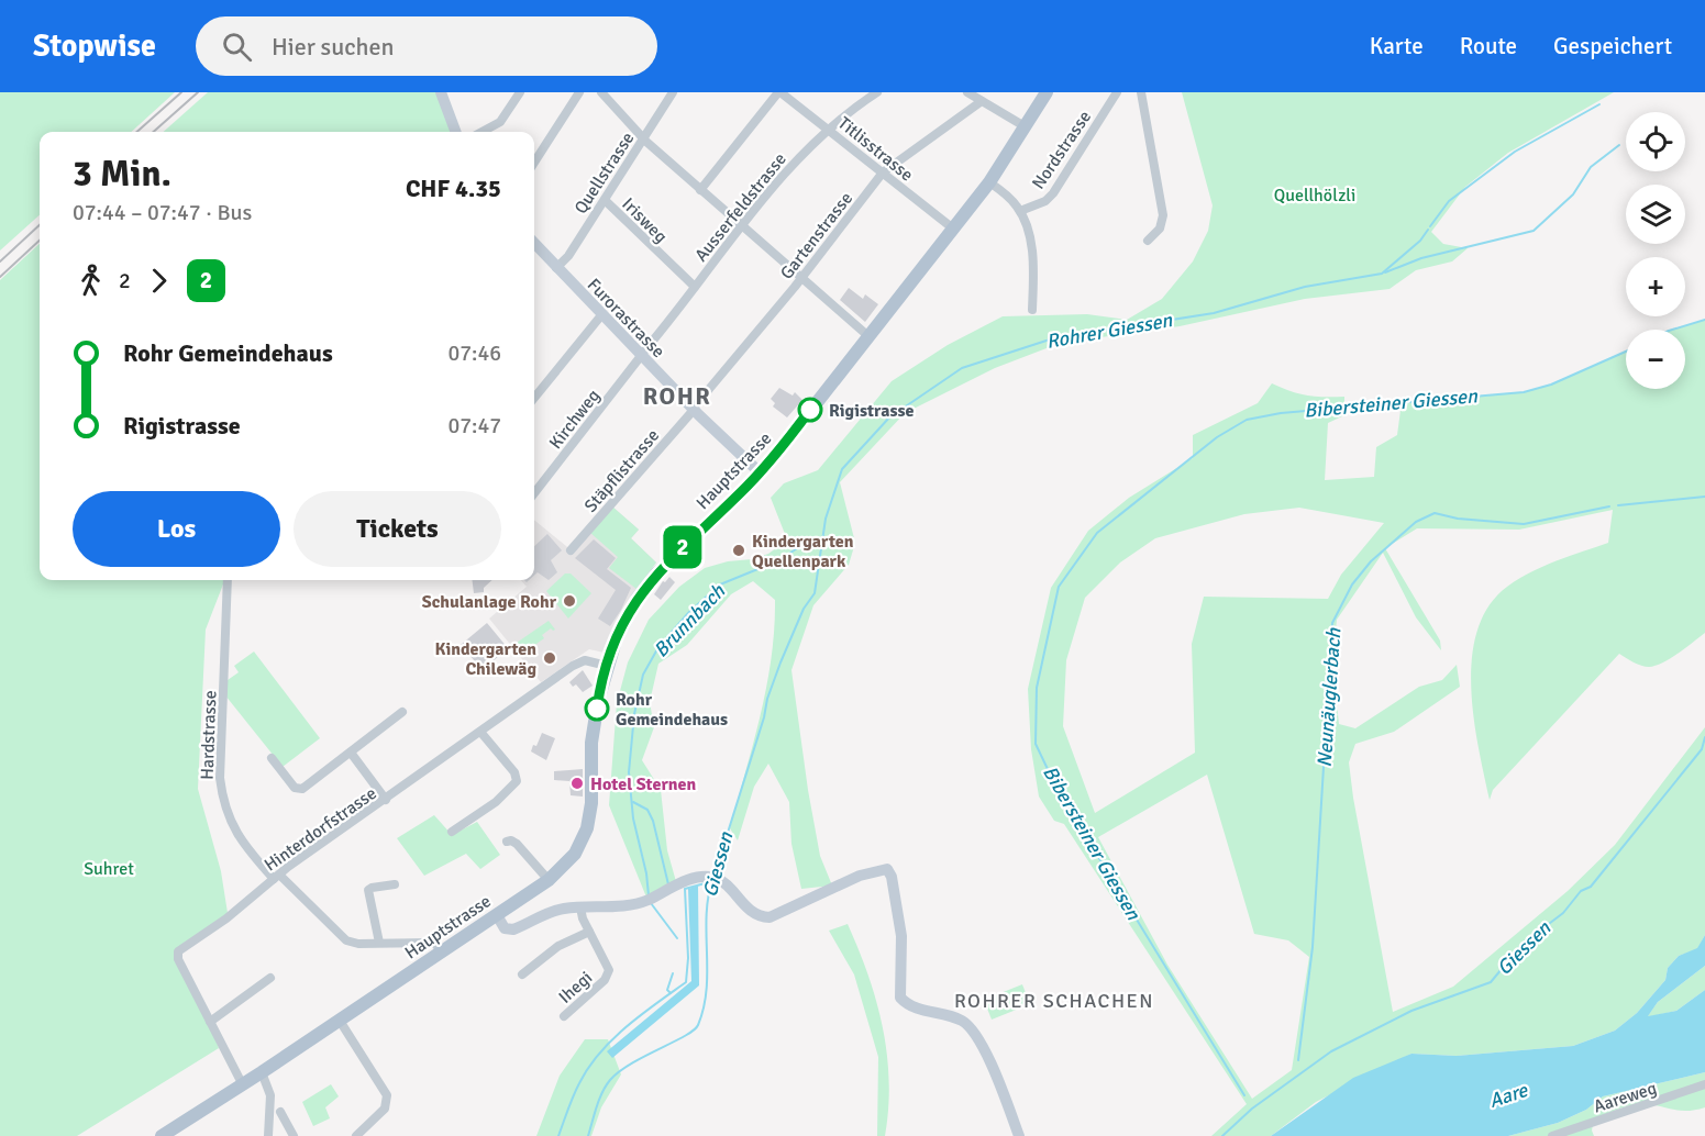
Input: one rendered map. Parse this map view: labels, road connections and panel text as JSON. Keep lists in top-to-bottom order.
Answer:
{
  "streets": {
    "main road": ["Hauptstrasse"],
    "street": [
      "Titlisstrasse",
      "Nordstrasse",
      "Quellstrasse",
      "Ausserfeldstrasse",
      "Irisweg",
      "Gartenstrasse",
      "Furorastrasse",
      "Kirchweg",
      "Stäpflistrasse",
      "Hardstrasse",
      "Hinterdorfstrasse",
      "Ihegi",
      "Aareweg"
    ]
  },
  "crossings": [
    ["Titlisstrasse", "Ausserfeldstrasse"],
    ["Titlisstrasse", "Gartenstrasse"],
    ["Titlisstrasse", "Hauptstrasse"],
    ["Quellstrasse", "Irisweg"],
    ["Quellstrasse", "Furorastrasse"],
    ["Ausserfeldstrasse", "Irisweg"],
    ["Ausserfeldstrasse", "Furorastrasse"],
    ["Ausserfeldstrasse", "Kirchweg"],
    ["Gartenstrasse", "Furorastrasse"],
    ["Gartenstrasse", "Stäpflistrasse"],
    ["Furorastrasse", "Kirchweg"],
    ["Furorastrasse", "Stäpflistrasse"],
    ["Furorastrasse", "Hauptstrasse"],
    ["Hauptstrasse", "Hardstrasse"],
    ["Hauptstrasse", "Hinterdorfstrasse"],
    ["Hardstrasse", "Hinterdorfstrasse"]
  ],
  "districts": ["ROHR", "ROHRER SCHACHEN"],
  "water": [
    "Rohrer Giessen",
    "Bibersteiner Giessen",
    "Brunnbach",
    "Neunäuglerbach",
    "Giessen",
    "Aare"
  ],
  "parks": ["Quellhölzli", "Suhret"],
  "places": [
    "Rigistrasse",
    "Kindergarten Quellenpark",
    "Schulanlage Rohr",
    "Kindergarten Chilewäg",
    "Rohr Gemeindehaus",
    "Hotel Sternen"
  ],
  "lines": ["bus line 2"],
  "page": {
    "header": "Stopwise",
    "search": "Hier suchen",
    "nav": ["Karte", "Route", "Gespeichert"],
    "on_map": "2",
    "map_buttons": ["+", "−"],
    "heading": ["3 Min.", "07:44 – 07:47 · Bus", "CHF 4.35"],
    "legs": ["2", "2"],
    "list": [
      {
        "name": "Rohr Gemeindehaus",
        "value": "07:46"
      },
      {
        "name": "Rigistrasse",
        "value": "07:47"
      }
    ],
    "buttons": ["Los", "Tickets"]
  }
}
